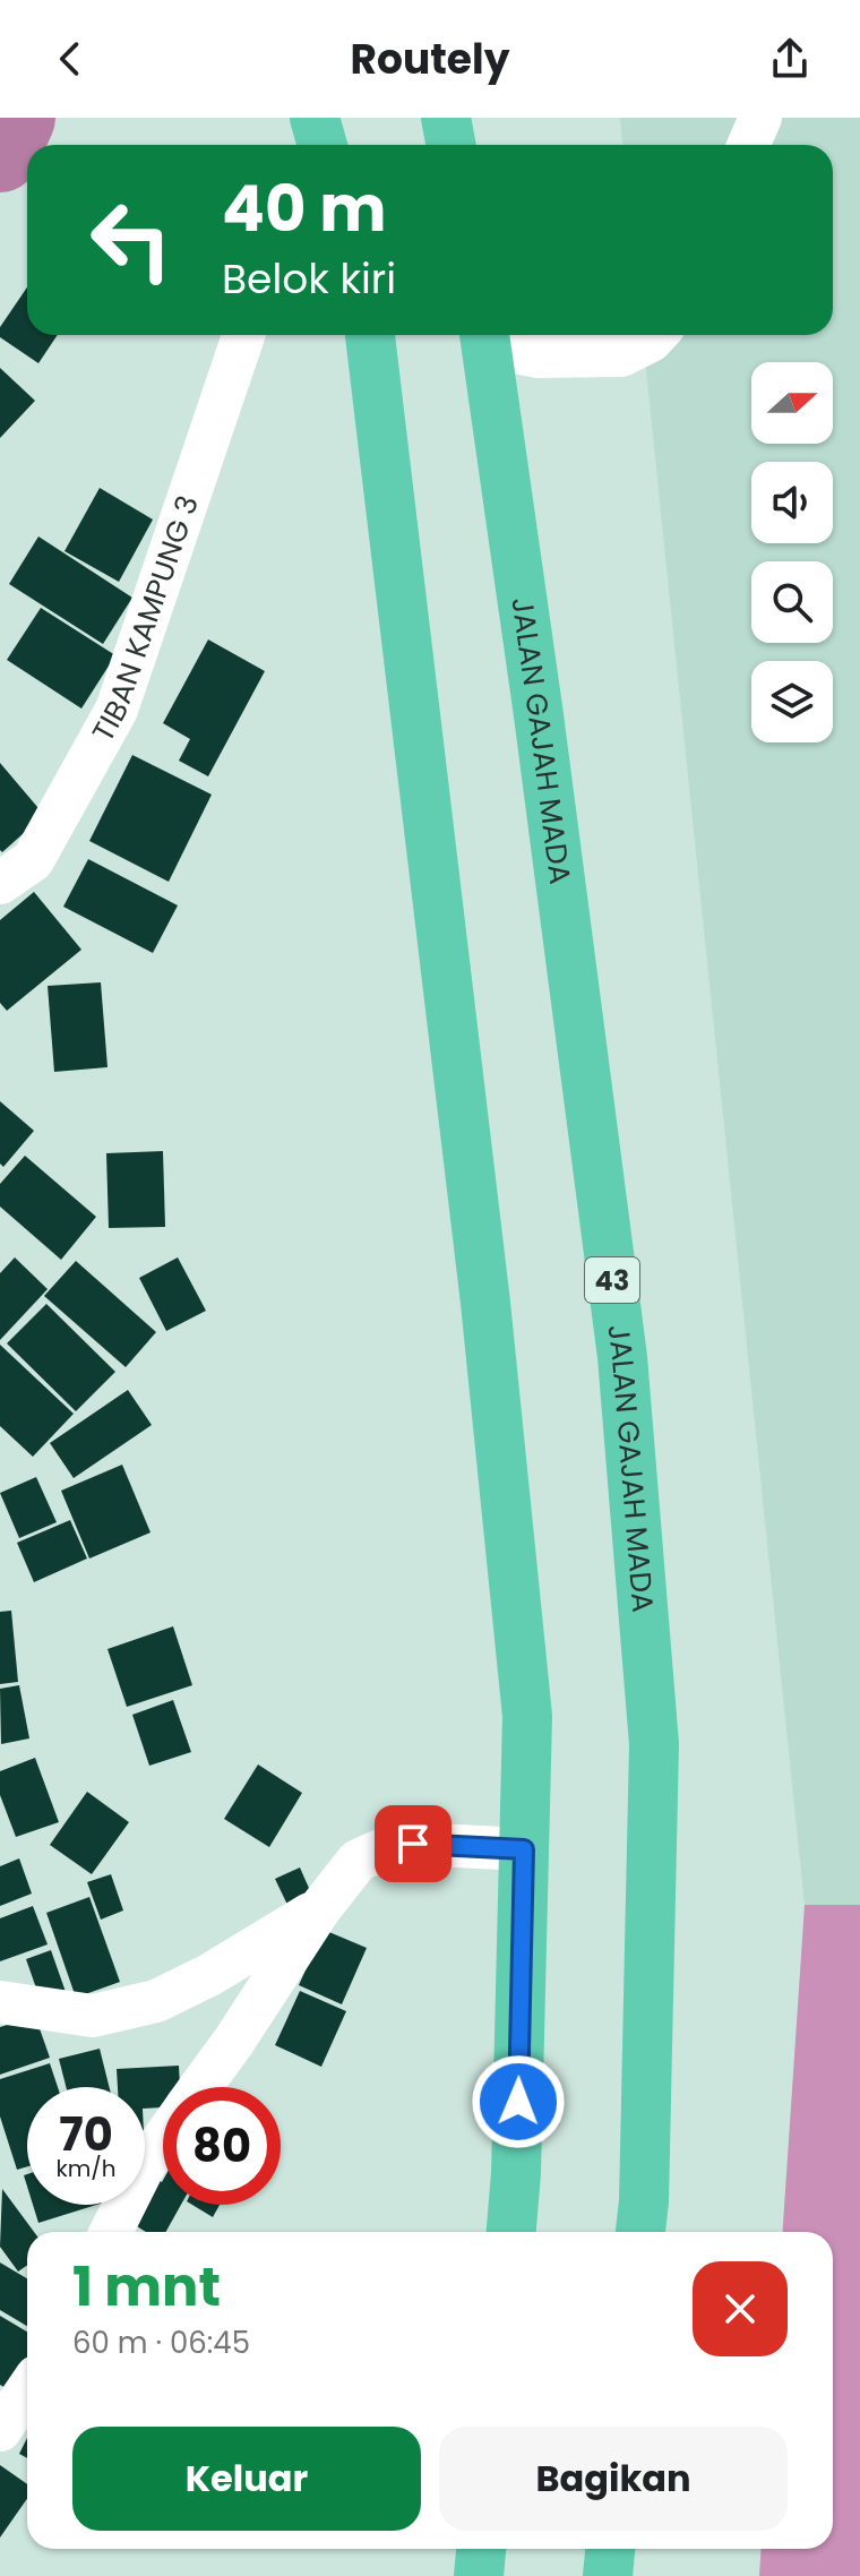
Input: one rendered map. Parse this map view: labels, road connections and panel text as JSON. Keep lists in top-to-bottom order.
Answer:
{
  "streets": {
    "highway": ["JALAN GAJAH MADA", "43"],
    "street": ["TIBAN KAMPUNG 3"]
  },
  "north": "right",
  "page": {
    "header": "Routely",
    "turn": ["40 m", "Belok kiri"],
    "speed": "70 km/h",
    "limit": "80",
    "heading": ["1 mnt", "60 m · 06:45"],
    "buttons": ["Keluar", "Bagikan"]
  }
}
